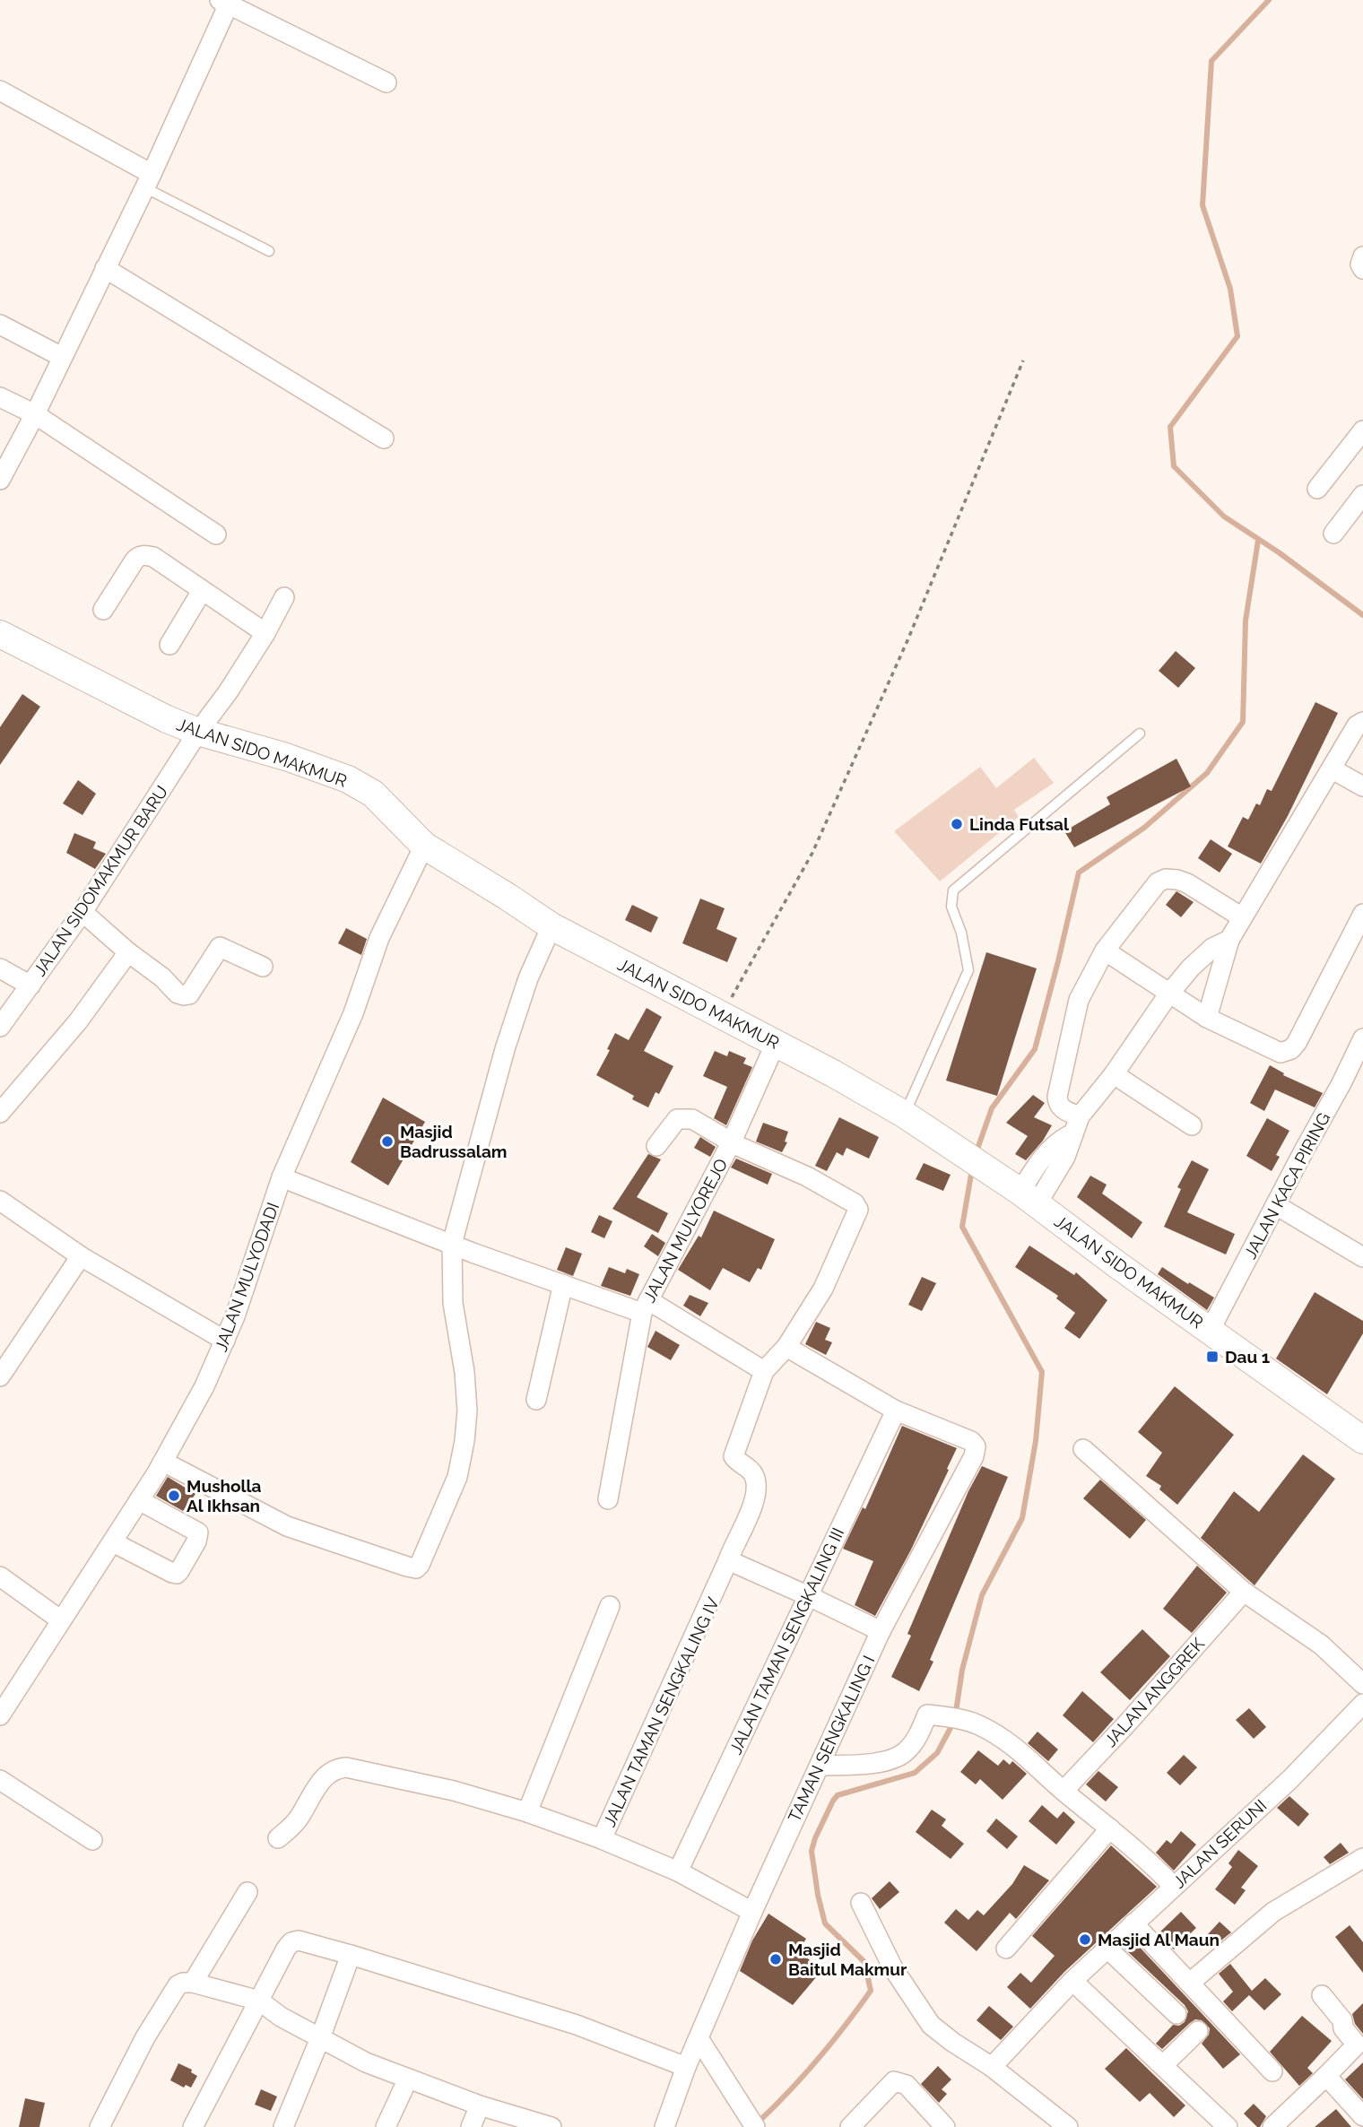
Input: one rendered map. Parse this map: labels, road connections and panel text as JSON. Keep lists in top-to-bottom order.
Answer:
{
  "streets": {
    "main road": ["JALAN SIDO MAKMUR"],
    "street": [
      "JALAN SIDOMAKMUR BARU",
      "JALAN KACA PIRING",
      "JALAN MULYOREJO",
      "JALAN MULYODADI",
      "JALAN TAMAN SENGKALING III",
      "JALAN ANGGREK",
      "JALAN TAMAN SENGKALING IV",
      "TAMAN SENGKALING I",
      "JALAN SERUNI"
    ]
  },
  "crossings": [
    ["JALAN SIDO MAKMUR", "JALAN SIDOMAKMUR BARU"],
    ["JALAN SIDO MAKMUR", "JALAN KACA PIRING"],
    ["JALAN SIDO MAKMUR", "JALAN MULYOREJO"],
    ["JALAN SIDO MAKMUR", "JALAN MULYODADI"],
    ["JALAN TAMAN SENGKALING III", "TAMAN SENGKALING I"]
  ],
  "places": {
    "other": [
      "Linda Futsal",
      "Masjid Badrussalam",
      "Musholla Al Ikhsan",
      "Masjid Al Maun",
      "Masjid Baitul Makmur"
    ],
    "transit": ["Dau 1"]
  }
}
